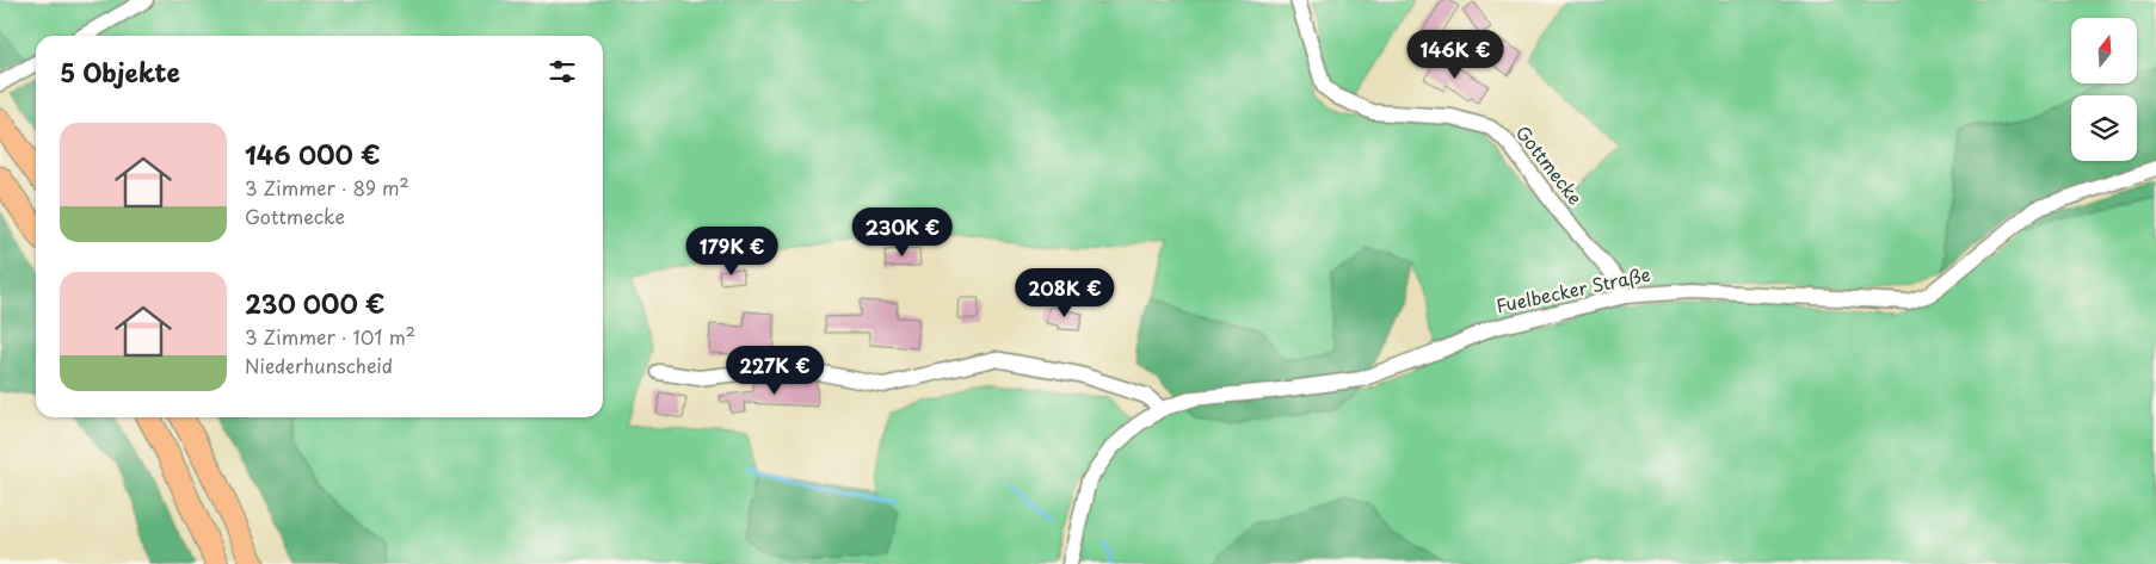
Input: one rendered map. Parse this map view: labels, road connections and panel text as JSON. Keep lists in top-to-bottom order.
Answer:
{
  "streets": {
    "street": ["Gottmecke", "Fuelbecker Straße"]
  },
  "crossings": [
    ["Gottmecke", "Fuelbecker Straße"]
  ],
  "north": "top",
  "page": {
    "price": [
      "146K €",
      "230K €",
      "179K €",
      "208K €",
      "227K €"
    ],
    "heading": "5 Objekte",
    "list": [
      {
        "name": "146 000 €",
        "note": "3 Zimmer · 89 m² · Gottmecke"
      },
      {
        "name": "230 000 €",
        "note": "3 Zimmer · 101 m² · Niederhunscheid"
      }
    ]
  }
}
